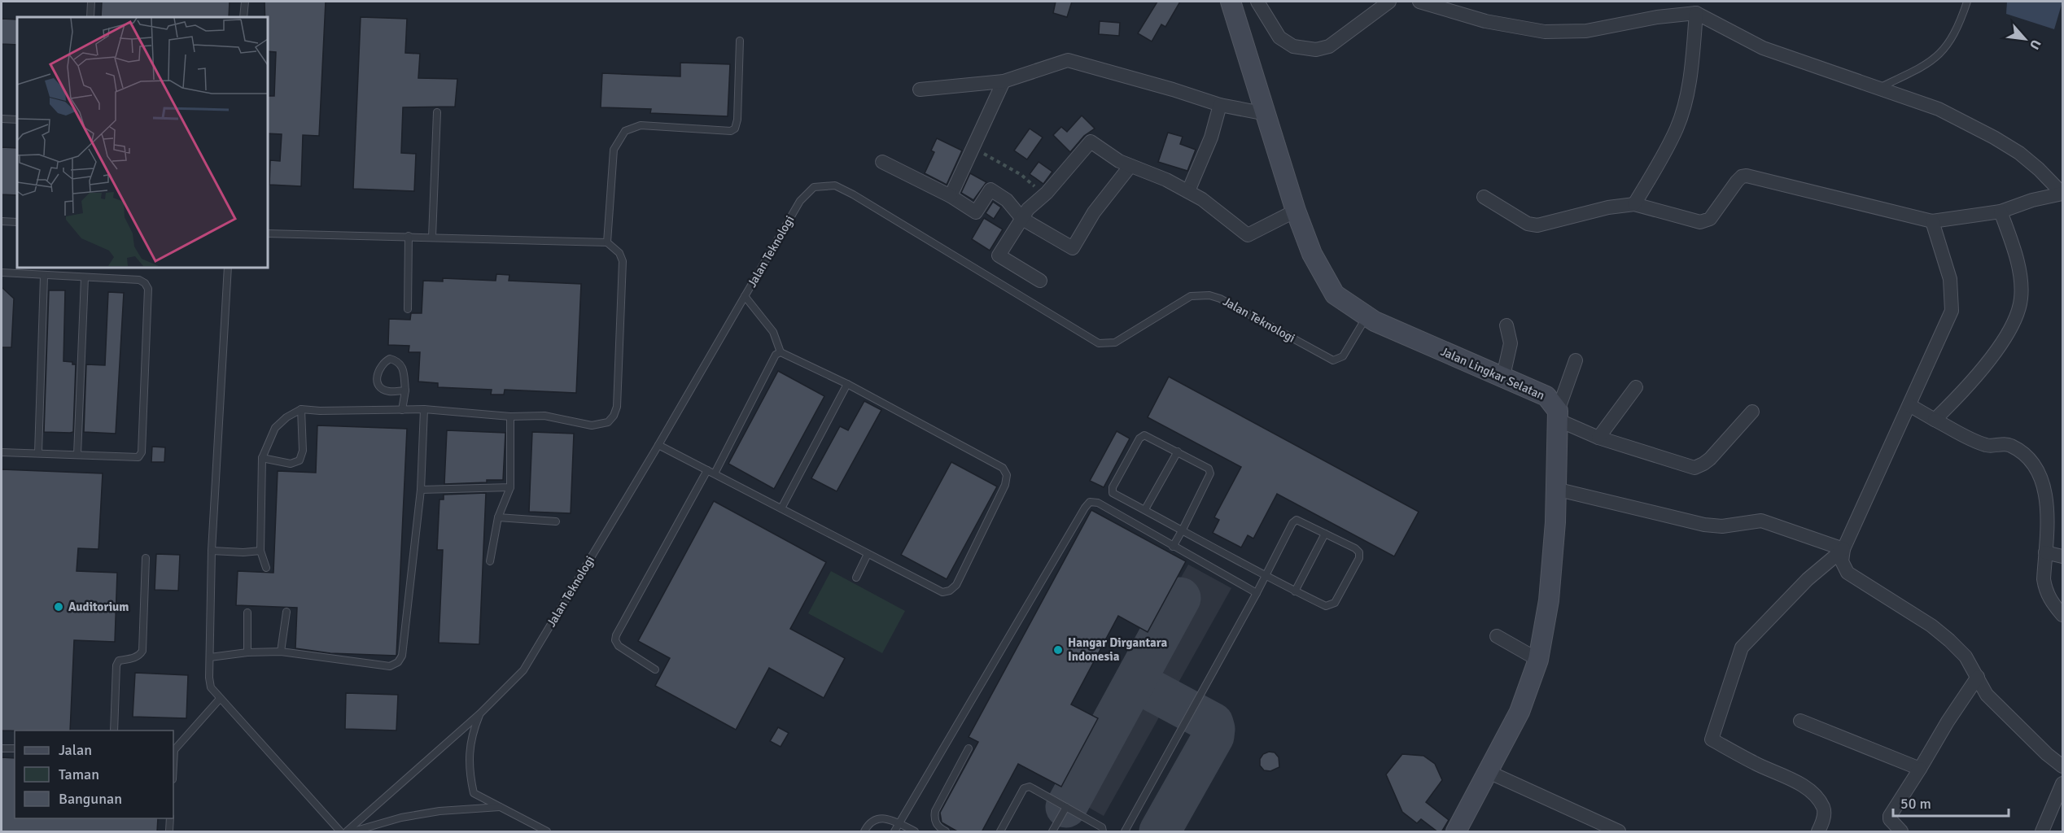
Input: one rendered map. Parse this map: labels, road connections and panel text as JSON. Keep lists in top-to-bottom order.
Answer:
{
  "streets": {
    "main road": ["Jalan Lingkar Selatan"],
    "lane": ["Jalan Teknologi"]
  },
  "crossings": [
    ["Jalan Teknologi", "Jalan Lingkar Selatan"]
  ],
  "places": ["Auditorium", "Hangar Dirgantara Indonesia"],
  "legend": ["Jalan", "Taman", "Bangunan"],
  "scale_bar": "50 m",
  "north": "bottom right"
}
